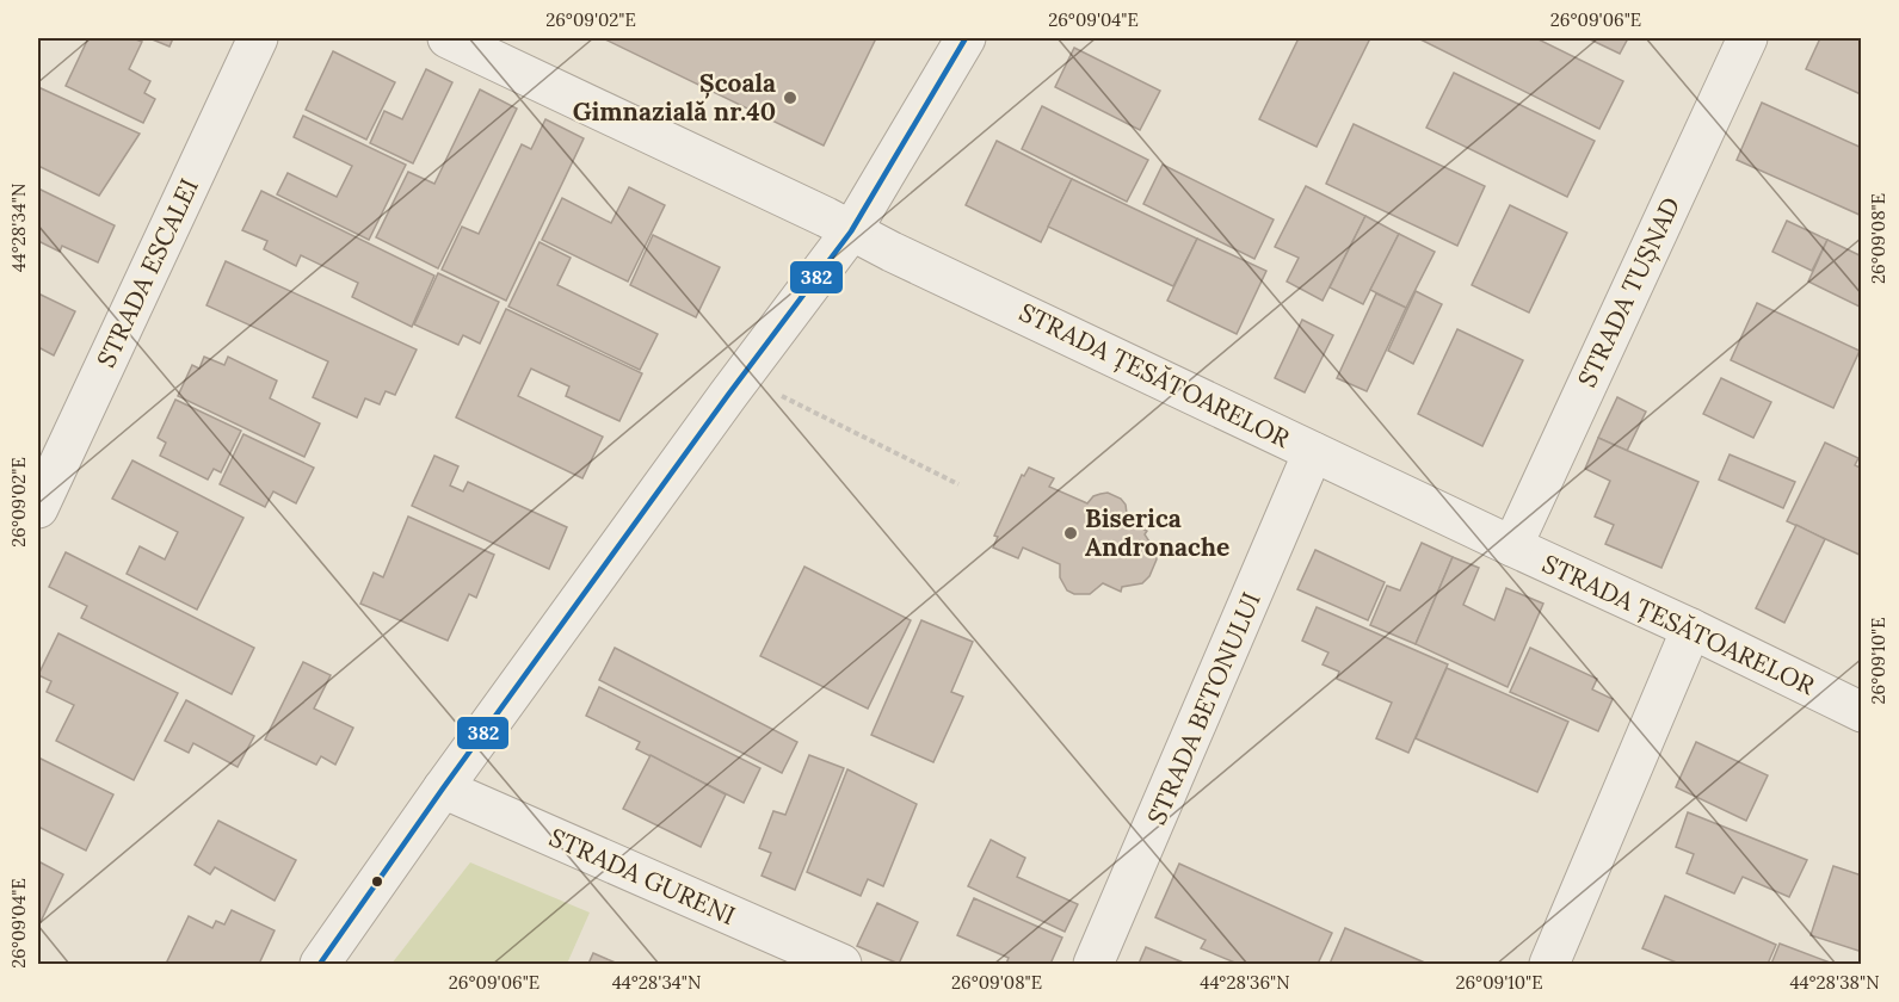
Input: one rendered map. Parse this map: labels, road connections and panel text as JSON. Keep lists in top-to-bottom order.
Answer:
{
  "streets": {
    "street": [
      "STRADA ESCALEI",
      "STRADA TUȘNAD",
      "STRADA ȚESĂTOARELOR",
      "STRADA BETONULUI",
      "STRADA GURENI"
    ]
  },
  "crossings": [
    ["STRADA TUȘNAD", "STRADA ȚESĂTOARELOR"],
    ["STRADA ȚESĂTOARELOR", "STRADA BETONULUI"]
  ],
  "places": ["Școala Gimnazială nr.40", "Biserica Andronache"],
  "lines": ["transit line 382"],
  "coordinates": [
    "26°09'02\"E",
    "26°09'04\"E",
    "26°09'06\"E",
    "44°28'34\"N",
    "26°09'08\"E",
    "26°09'10\"E",
    "44°28'36\"N",
    "44°28'38\"N"
  ]
}
